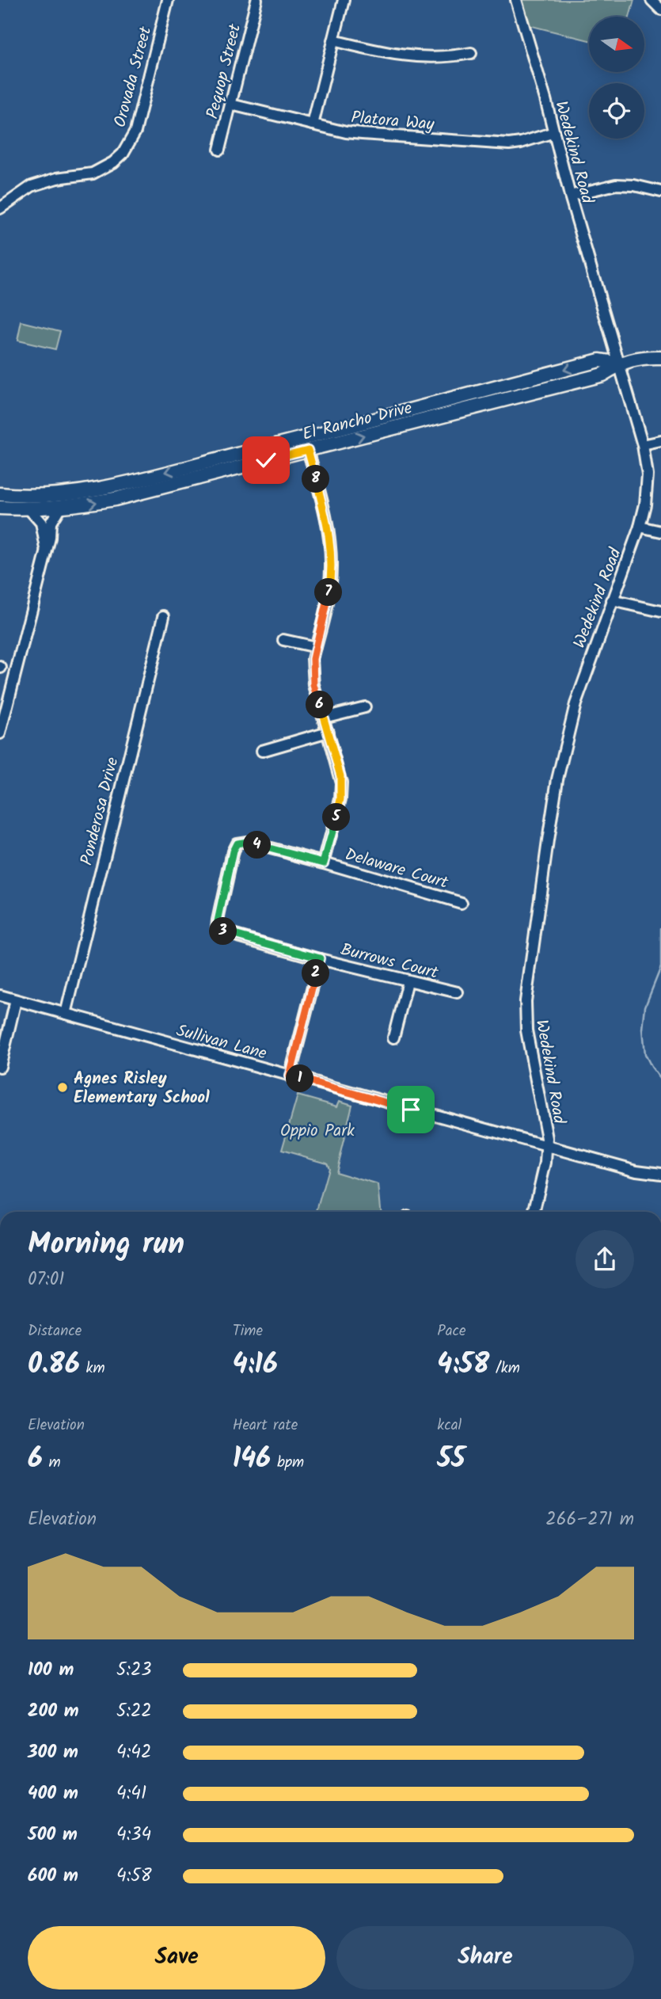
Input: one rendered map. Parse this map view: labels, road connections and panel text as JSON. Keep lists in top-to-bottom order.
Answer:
{
  "streets": {
    "main road": ["El Rancho Drive"],
    "street": [
      "Pequop Street",
      "Orovada Street",
      "Platora Way",
      "Wedekind Road",
      "Ponderosa Drive",
      "Delaware Court",
      "Burrows Court",
      "Sullivan Lane"
    ]
  },
  "crossings": [
    ["Pequop Street", "Platora Way"],
    ["Platora Way", "Wedekind Road"],
    ["Wedekind Road", "El Rancho Drive"],
    ["Wedekind Road", "Sullivan Lane"],
    ["Ponderosa Drive", "Sullivan Lane"],
    ["Delaware Court", "Burrows Court"]
  ],
  "parks": ["Oppio Park"],
  "places": ["Agnes Risley Elementary School"],
  "north": "right",
  "page": {
    "pins": [
      "8",
      "7",
      "6",
      "5",
      "4",
      "3",
      "2",
      "1"
    ],
    "heading": ["Morning run", "07:01"],
    "stats": [
      ["Distance", "0.86 km"],
      ["Time", "4:16"],
      ["Pace", "4:58 /km"],
      ["Elevation", "6 m"],
      ["Heart rate", "146 bpm"],
      ["kcal", "55"]
    ],
    "chart": ["Elevation", "266–271 m"],
    "list": [
      {
        "name": "100 m",
        "note": "5:23"
      },
      {
        "name": "200 m",
        "note": "5:22"
      },
      {
        "name": "300 m",
        "note": "4:42"
      },
      {
        "name": "400 m",
        "note": "4:41"
      },
      {
        "name": "500 m",
        "note": "4:34"
      },
      {
        "name": "600 m",
        "note": "4:58"
      }
    ],
    "buttons": ["Save", "Share"]
  }
}
